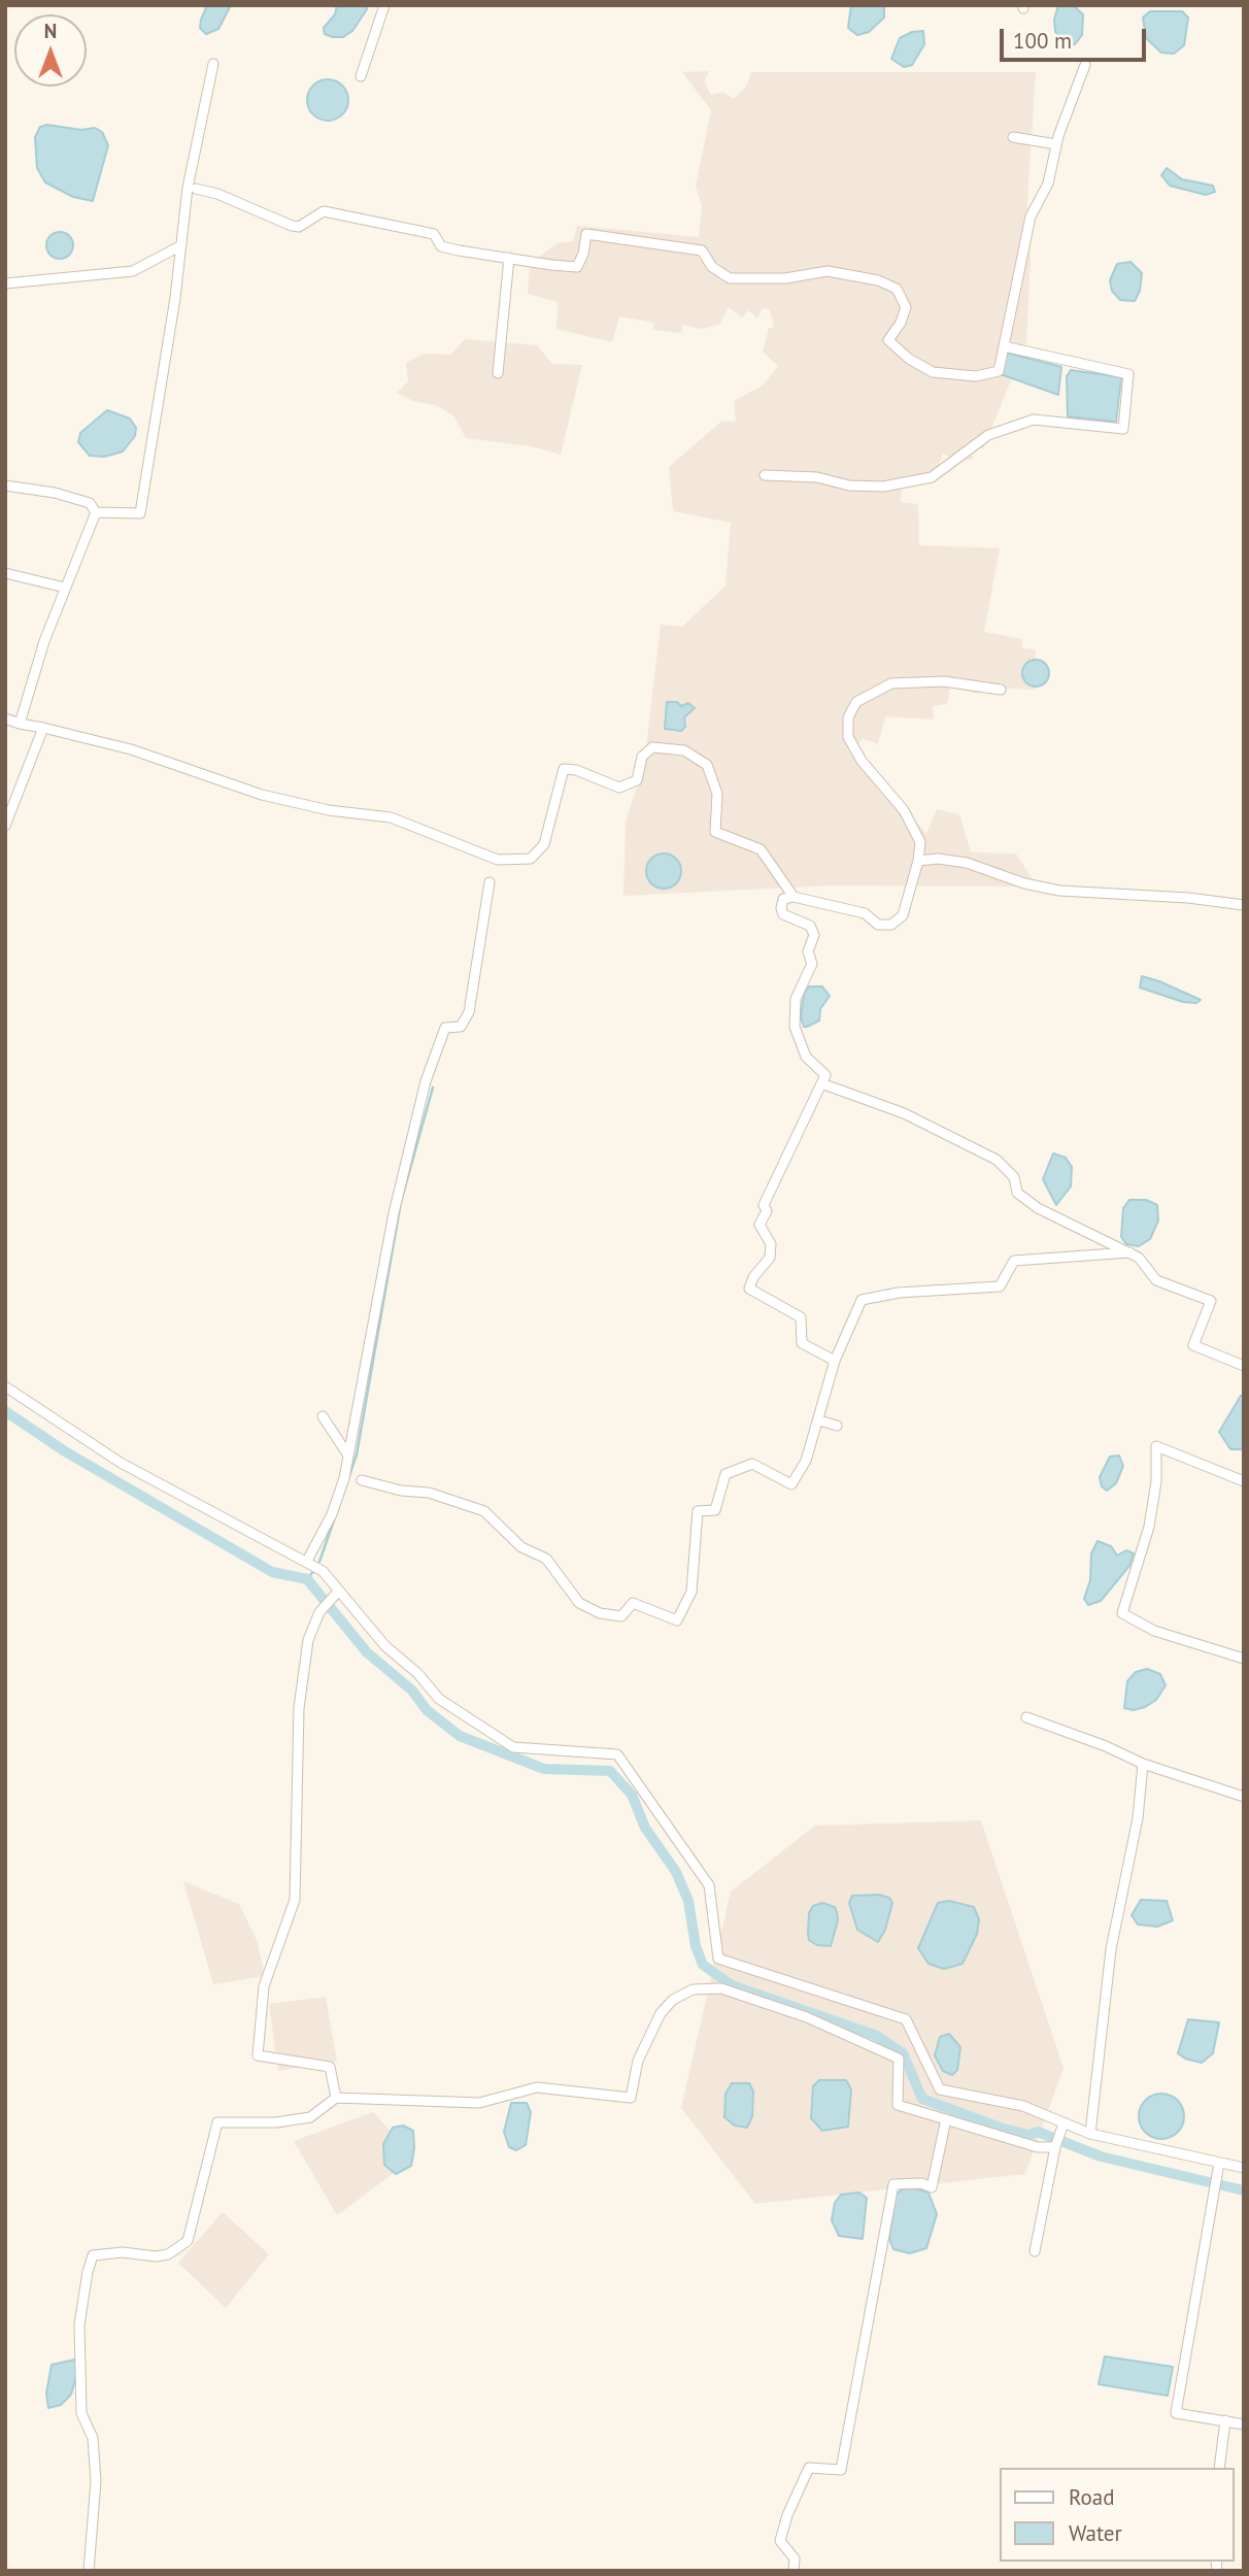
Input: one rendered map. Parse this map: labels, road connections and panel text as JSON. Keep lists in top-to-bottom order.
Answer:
{
  "legend": ["Road", "Water"],
  "scale_bar": "100 m",
  "north": "top"
}
